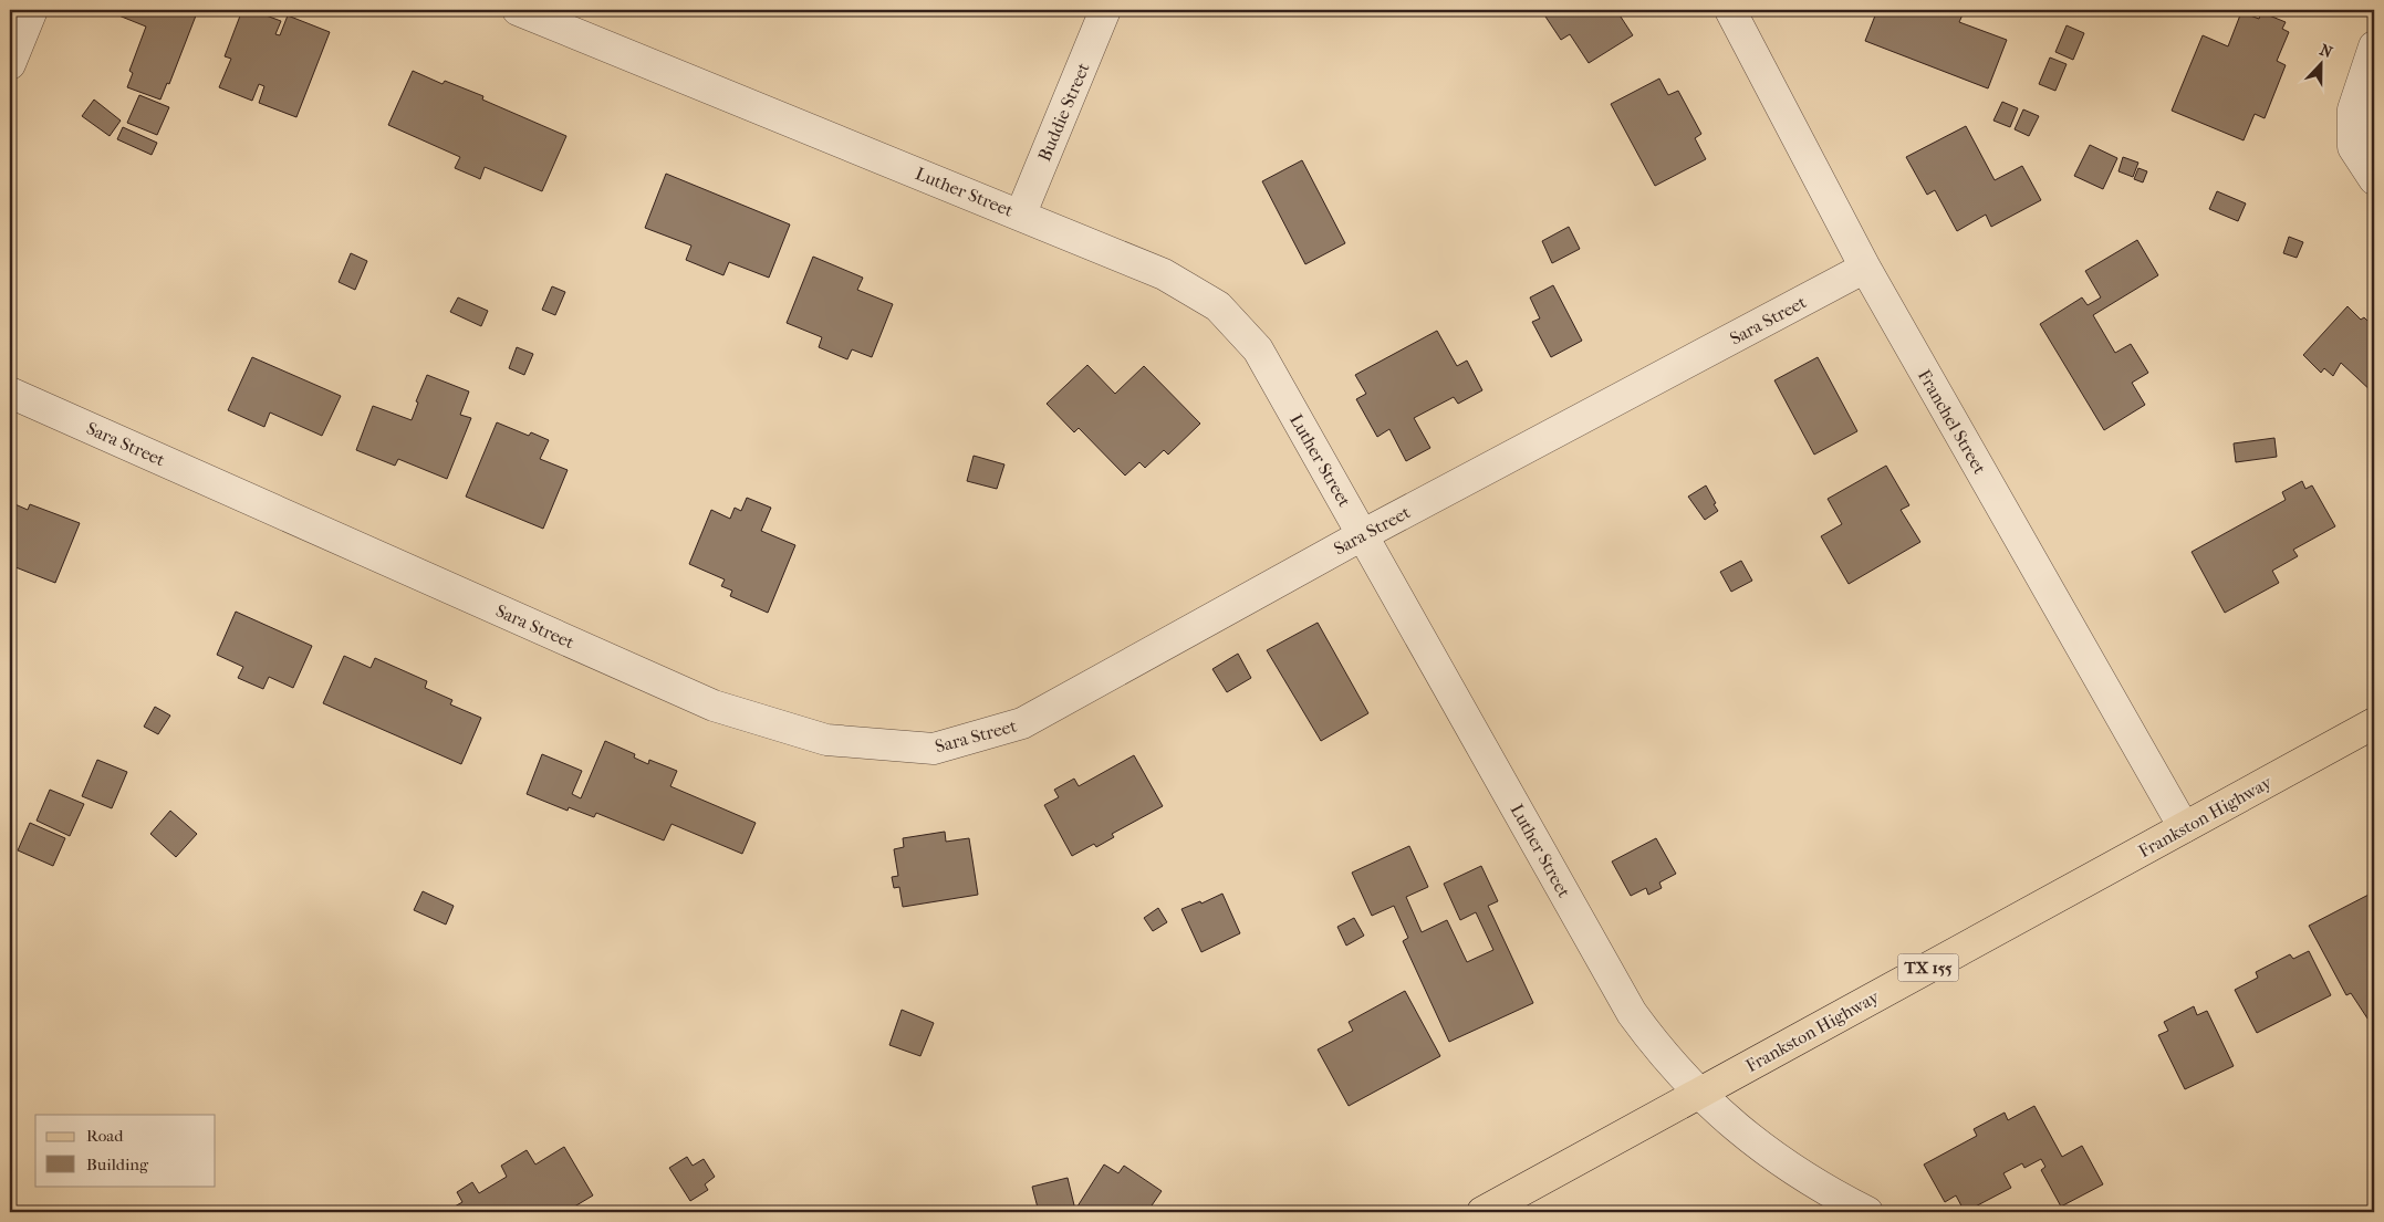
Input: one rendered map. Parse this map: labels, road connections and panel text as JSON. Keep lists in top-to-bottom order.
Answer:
{
  "streets": {
    "main road": ["Frankston Highway", "TX 155"],
    "street": [
      "Buddie Street",
      "Luther Street",
      "Sara Street",
      "Franchel Street"
    ]
  },
  "crossings": [
    ["Buddie Street", "Luther Street"],
    ["Luther Street", "Sara Street"],
    ["Luther Street", "Frankston Highway"],
    ["Sara Street", "Franchel Street"],
    ["Franchel Street", "Frankston Highway"]
  ],
  "legend": ["Road", "Building"],
  "north": "top"
}
